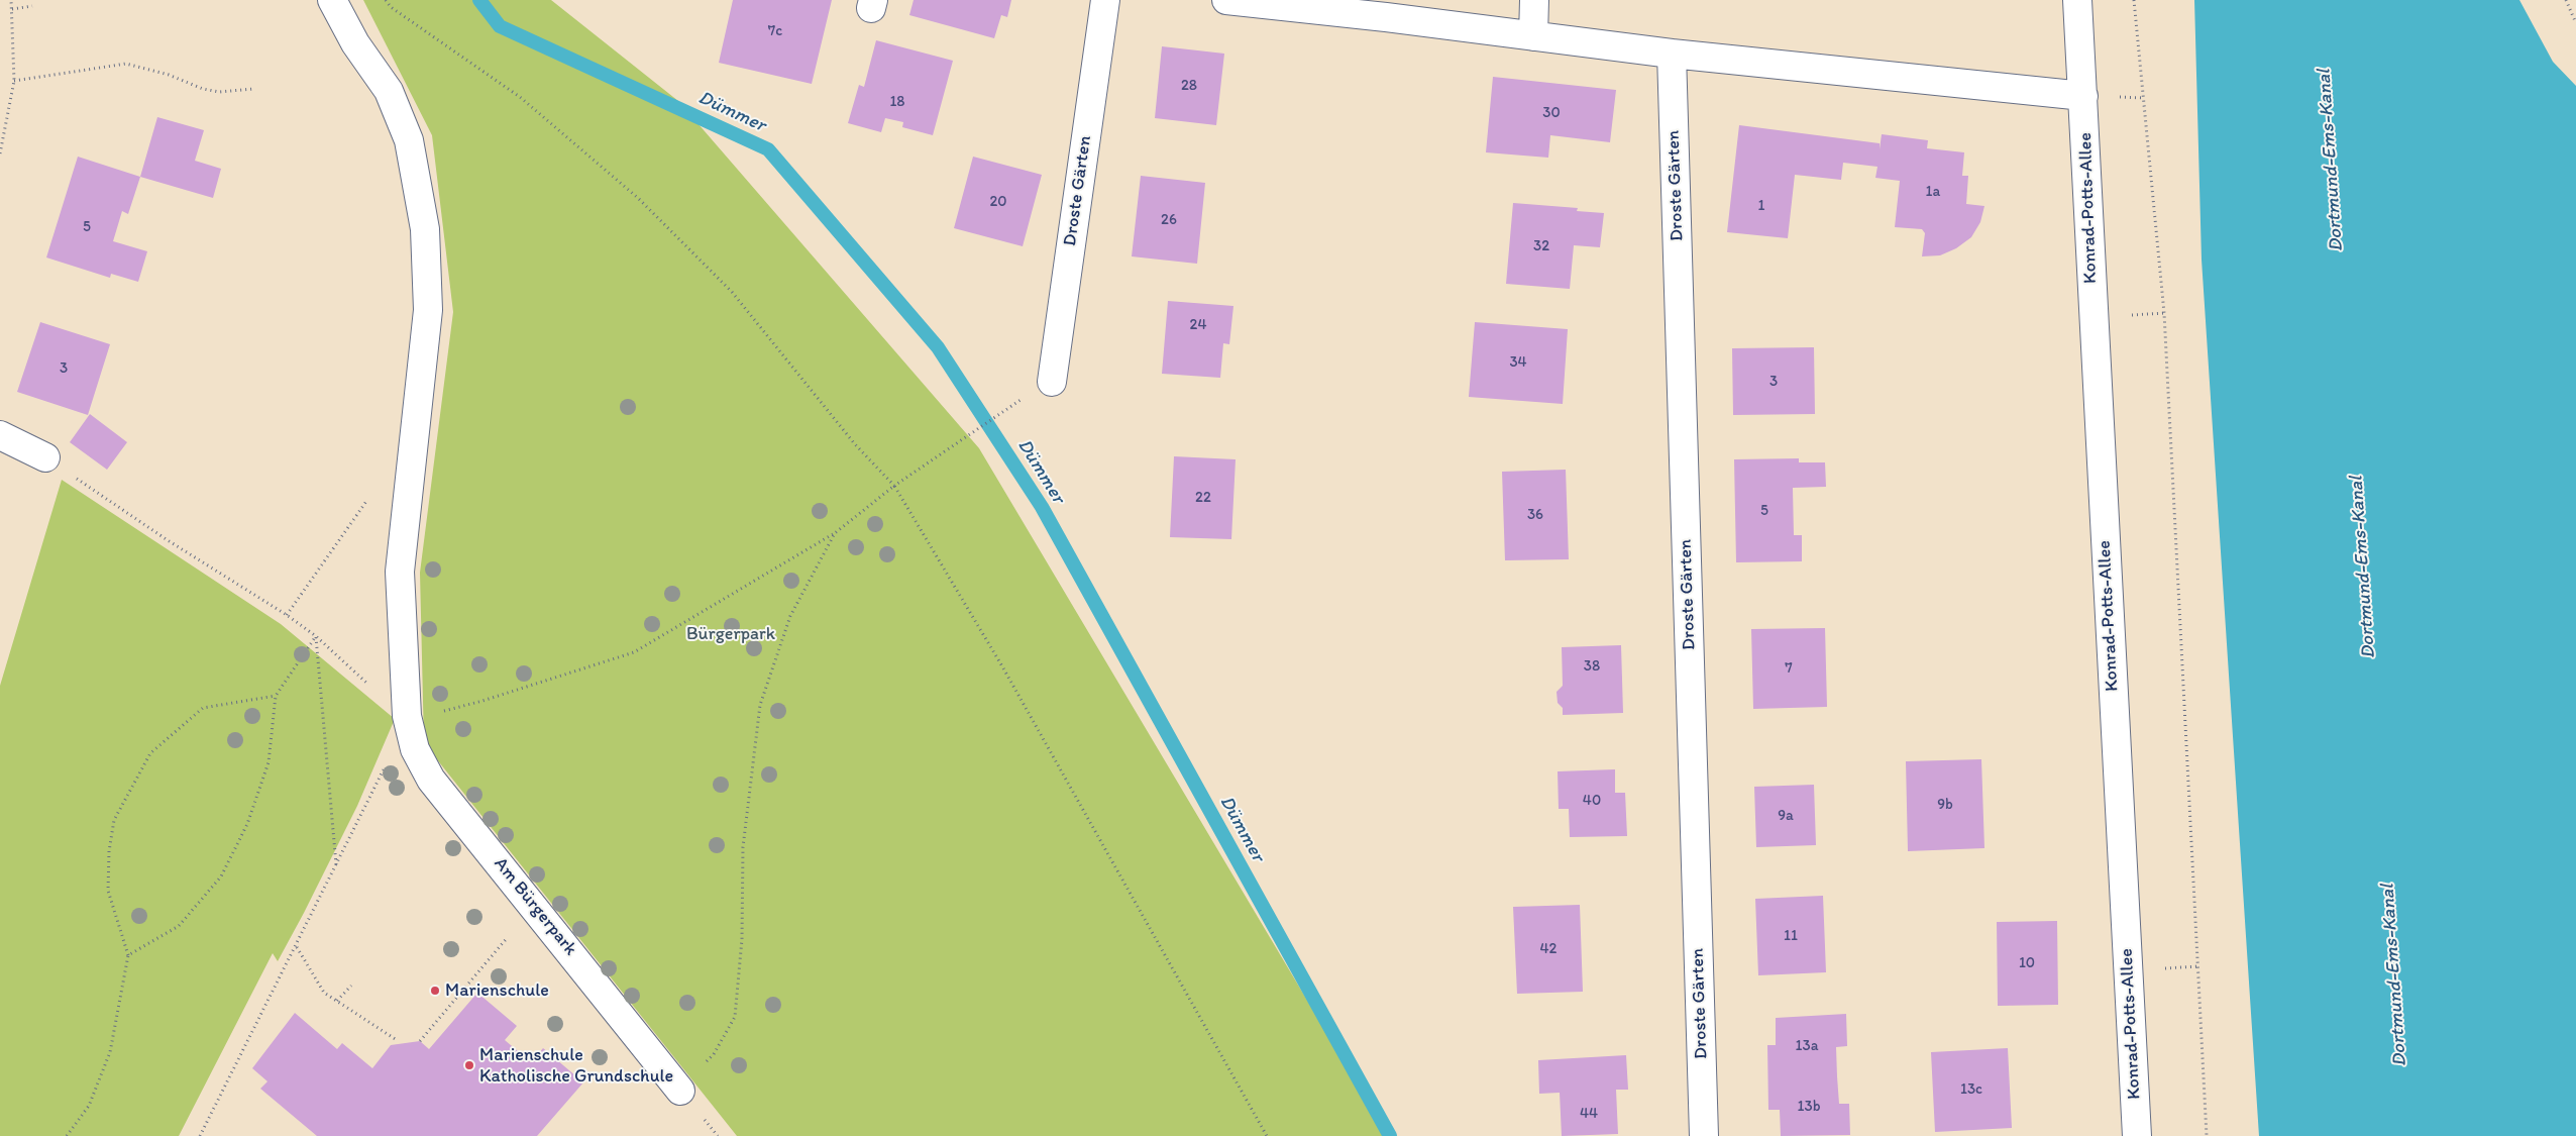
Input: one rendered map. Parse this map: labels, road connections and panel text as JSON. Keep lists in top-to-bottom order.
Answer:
{
  "streets": {
    "street": ["Droste Gärten", "Konrad-Potts-Allee", "Am Bürgerpark"]
  },
  "water": ["Dümmer", "Dortmund-Ems-Kanal"],
  "parks": ["Bürgerpark"],
  "places": ["Marienschule", "Marienschule Katholische Grundschule"],
  "house_numbers": [
    "7c",
    "28",
    "18",
    "30",
    "1a",
    "20",
    "1",
    "26",
    "5",
    "32",
    "24",
    "34",
    "3",
    "3",
    "22",
    "5",
    "36",
    "38",
    "7",
    "40",
    "9b",
    "9a",
    "11",
    "42",
    "10",
    "13a",
    "13c",
    "13b",
    "44"
  ]
}
